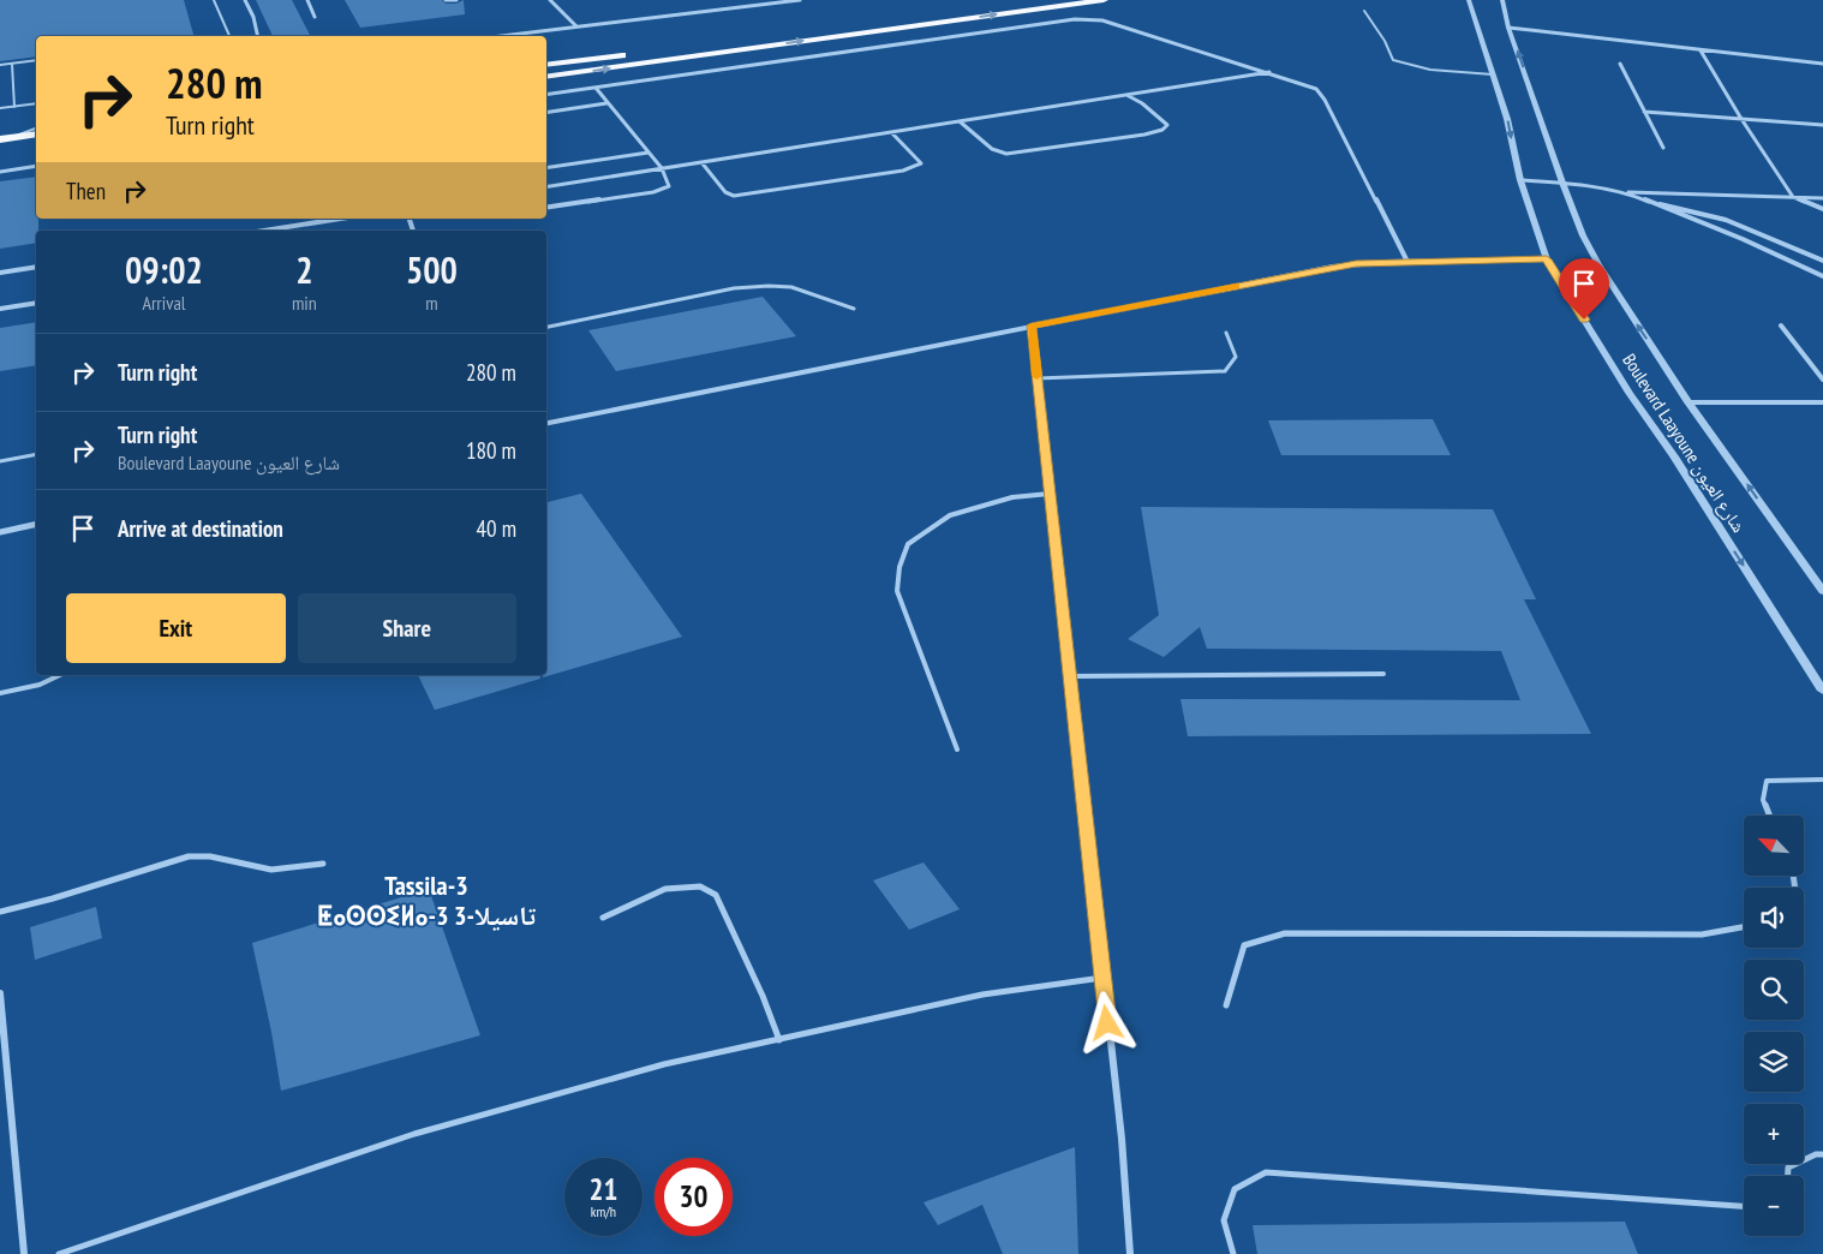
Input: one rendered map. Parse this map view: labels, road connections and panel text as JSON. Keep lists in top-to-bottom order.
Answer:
{
  "streets": {
    "street": ["Boulevard Laayoune شارع العيون"]
  },
  "districts": ["Tassila-3 ⵟⴰⵙⵙⵉⵍⴰ-3 3-تاسيلا"],
  "north": "top left",
  "page": {
    "turn": ["280 m", "Turn right"],
    "then": "Then",
    "eta": [
      "09:02",
      "Arrival",
      "2",
      "min",
      "500",
      "m"
    ],
    "list": [
      {
        "name": "Turn right",
        "value": "280 m"
      },
      {
        "name": "Turn right",
        "note": "Boulevard Laayoune شارع العيون",
        "value": "180 m"
      },
      {
        "name": "Arrive at destination",
        "value": "40 m"
      }
    ],
    "buttons": ["Exit", "Share"],
    "map_buttons": ["+", "−"],
    "speed": "21 km/h",
    "limit": "30"
  }
}
